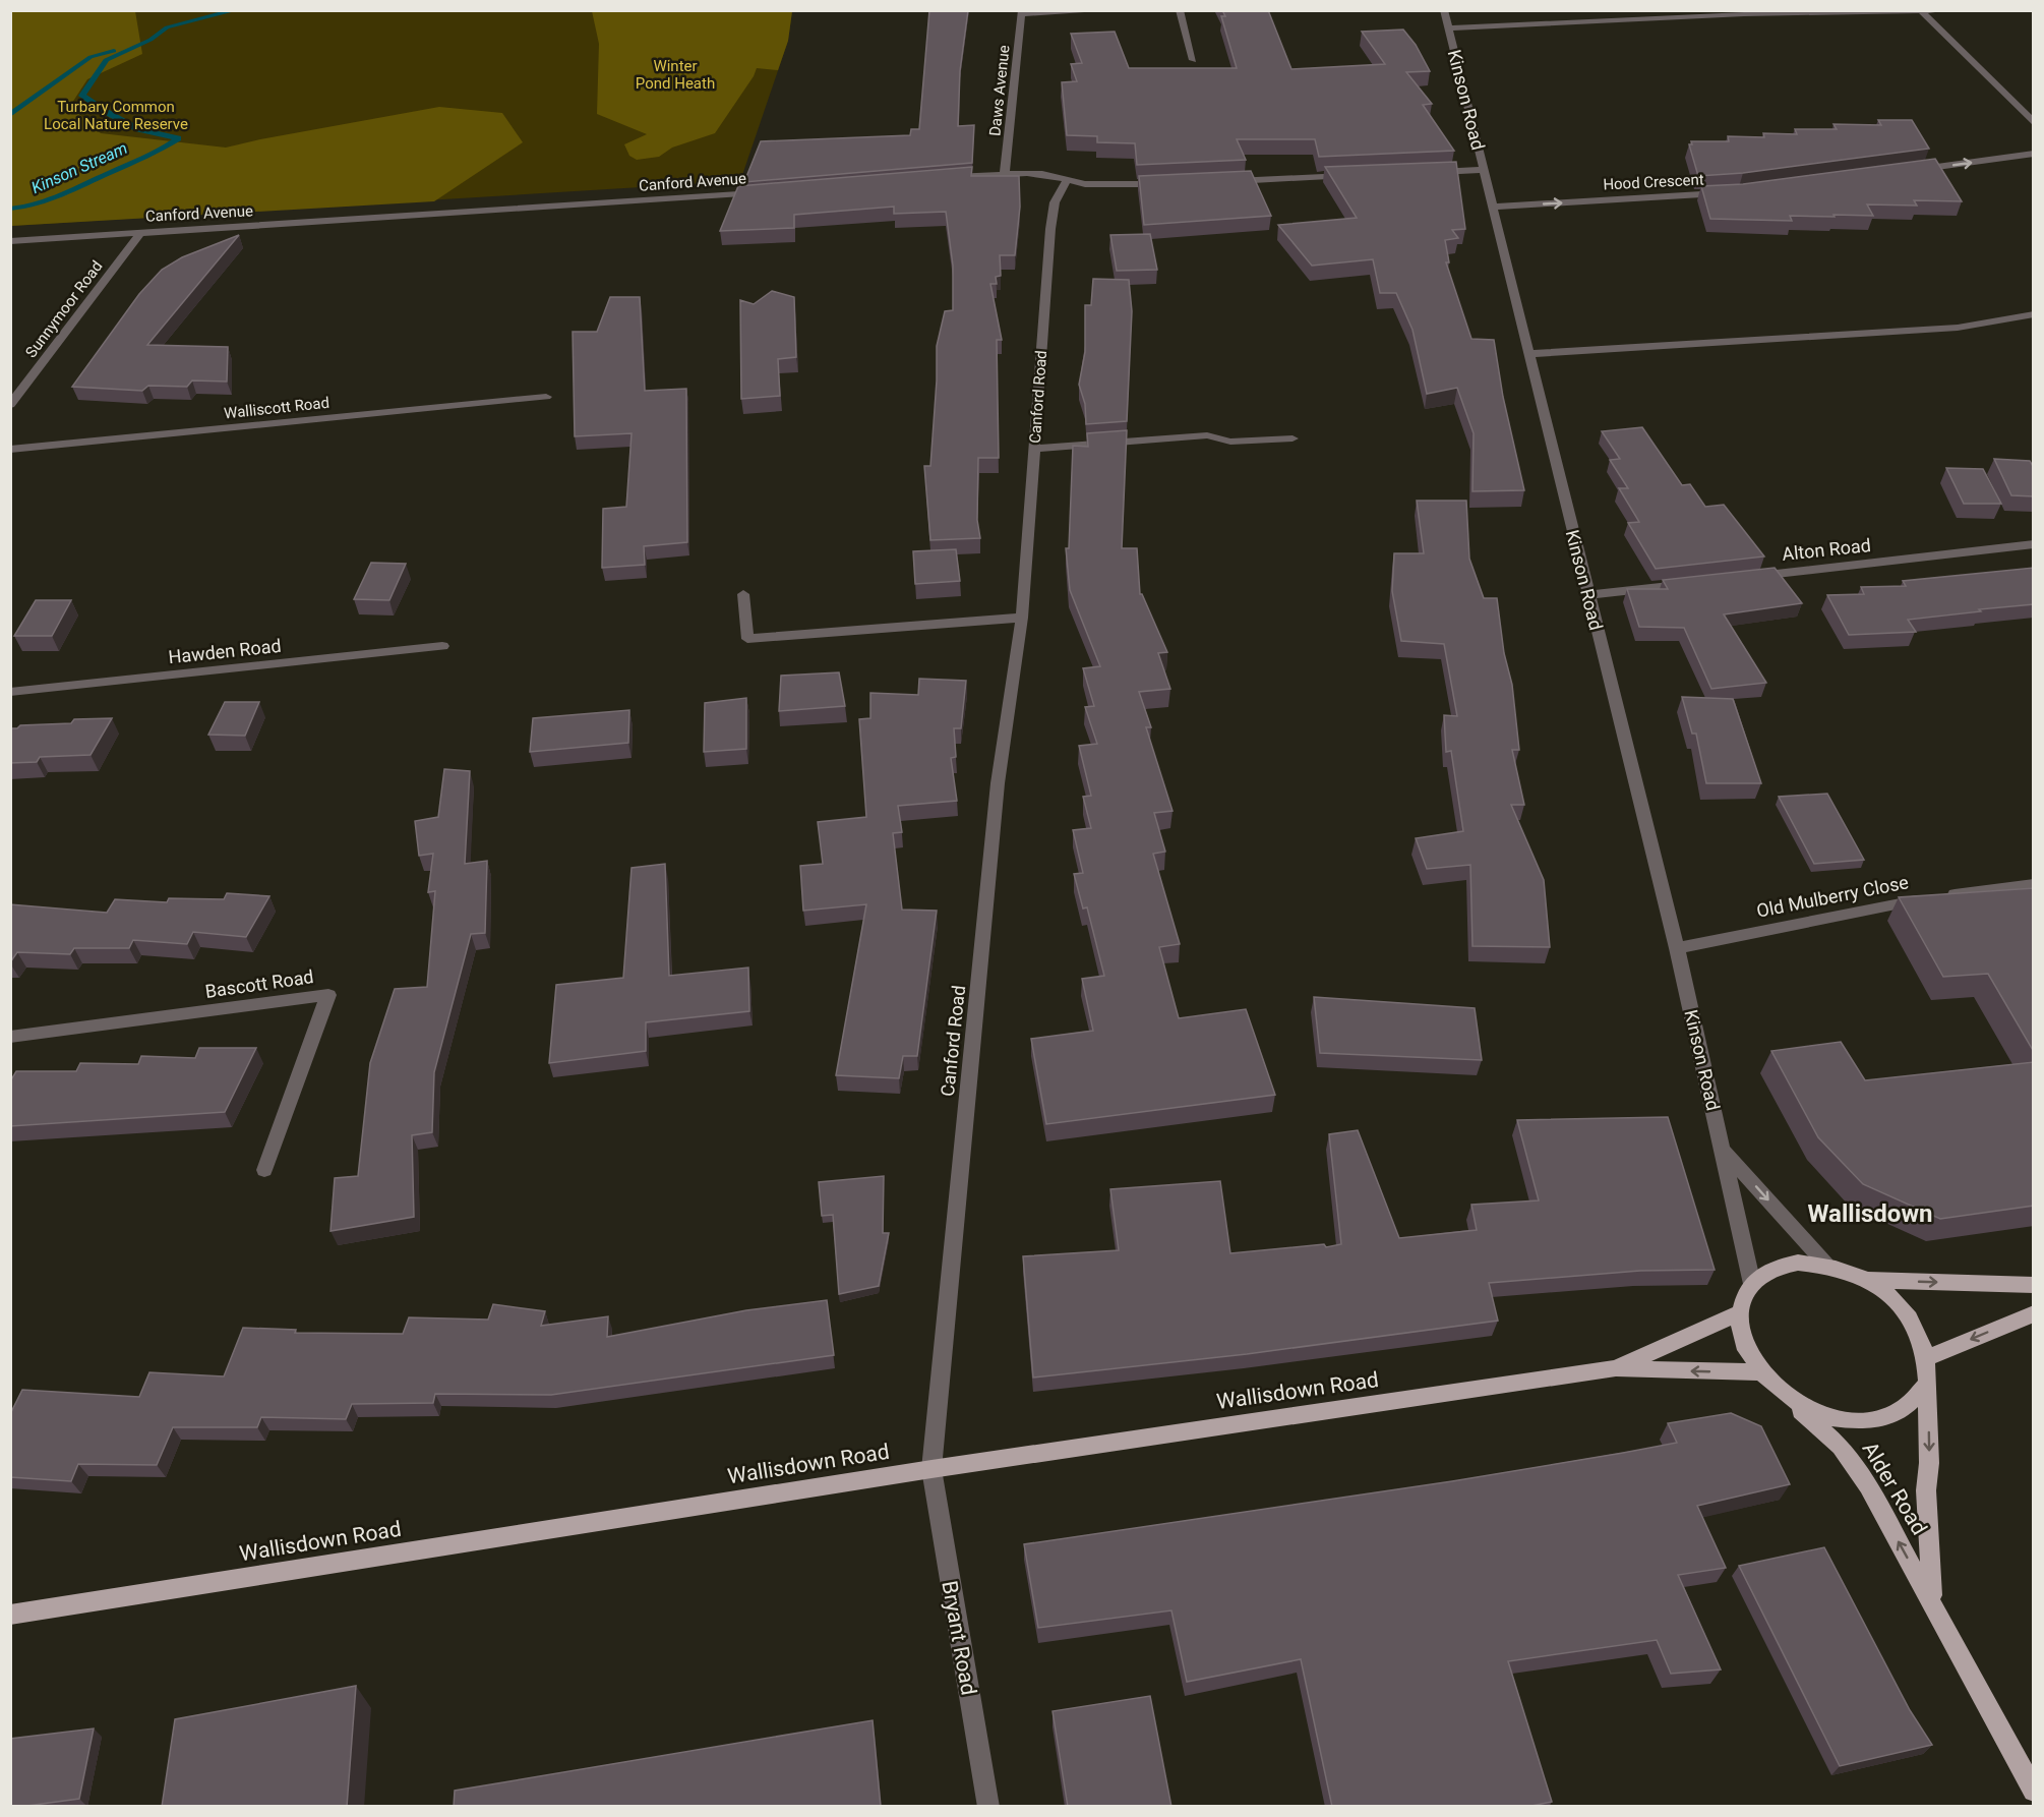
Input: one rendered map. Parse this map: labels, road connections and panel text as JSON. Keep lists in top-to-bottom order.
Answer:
{
  "streets": {
    "main road": ["Wallisdown Road", "Alder Road"],
    "street": [
      "Daws Avenue",
      "Kinson Road",
      "Canford Avenue",
      "Hood Crescent",
      "Sunnymoor Road",
      "Canford Road",
      "Walliscott Road",
      "Alton Road",
      "Hawden Road",
      "Old Mulberry Close",
      "Bascott Road",
      "Bryant Road"
    ]
  },
  "crossings": [
    ["Kinson Road", "Hood Crescent"],
    ["Kinson Road", "Old Mulberry Close"],
    ["Kinson Road", "Wallisdown Road"],
    ["Kinson Road", "Alder Road"],
    ["Canford Avenue", "Sunnymoor Road"],
    ["Canford Road", "Wallisdown Road"],
    ["Canford Road", "Bryant Road"],
    ["Wallisdown Road", "Alder Road"],
    ["Wallisdown Road", "Bryant Road"]
  ],
  "one_way": ["Hood Crescent"],
  "districts": ["Wallisdown"],
  "water": ["Kinson Stream"],
  "parks": ["Winter Pond Heath", "Turbary Common Local Nature Reserve"]
}
